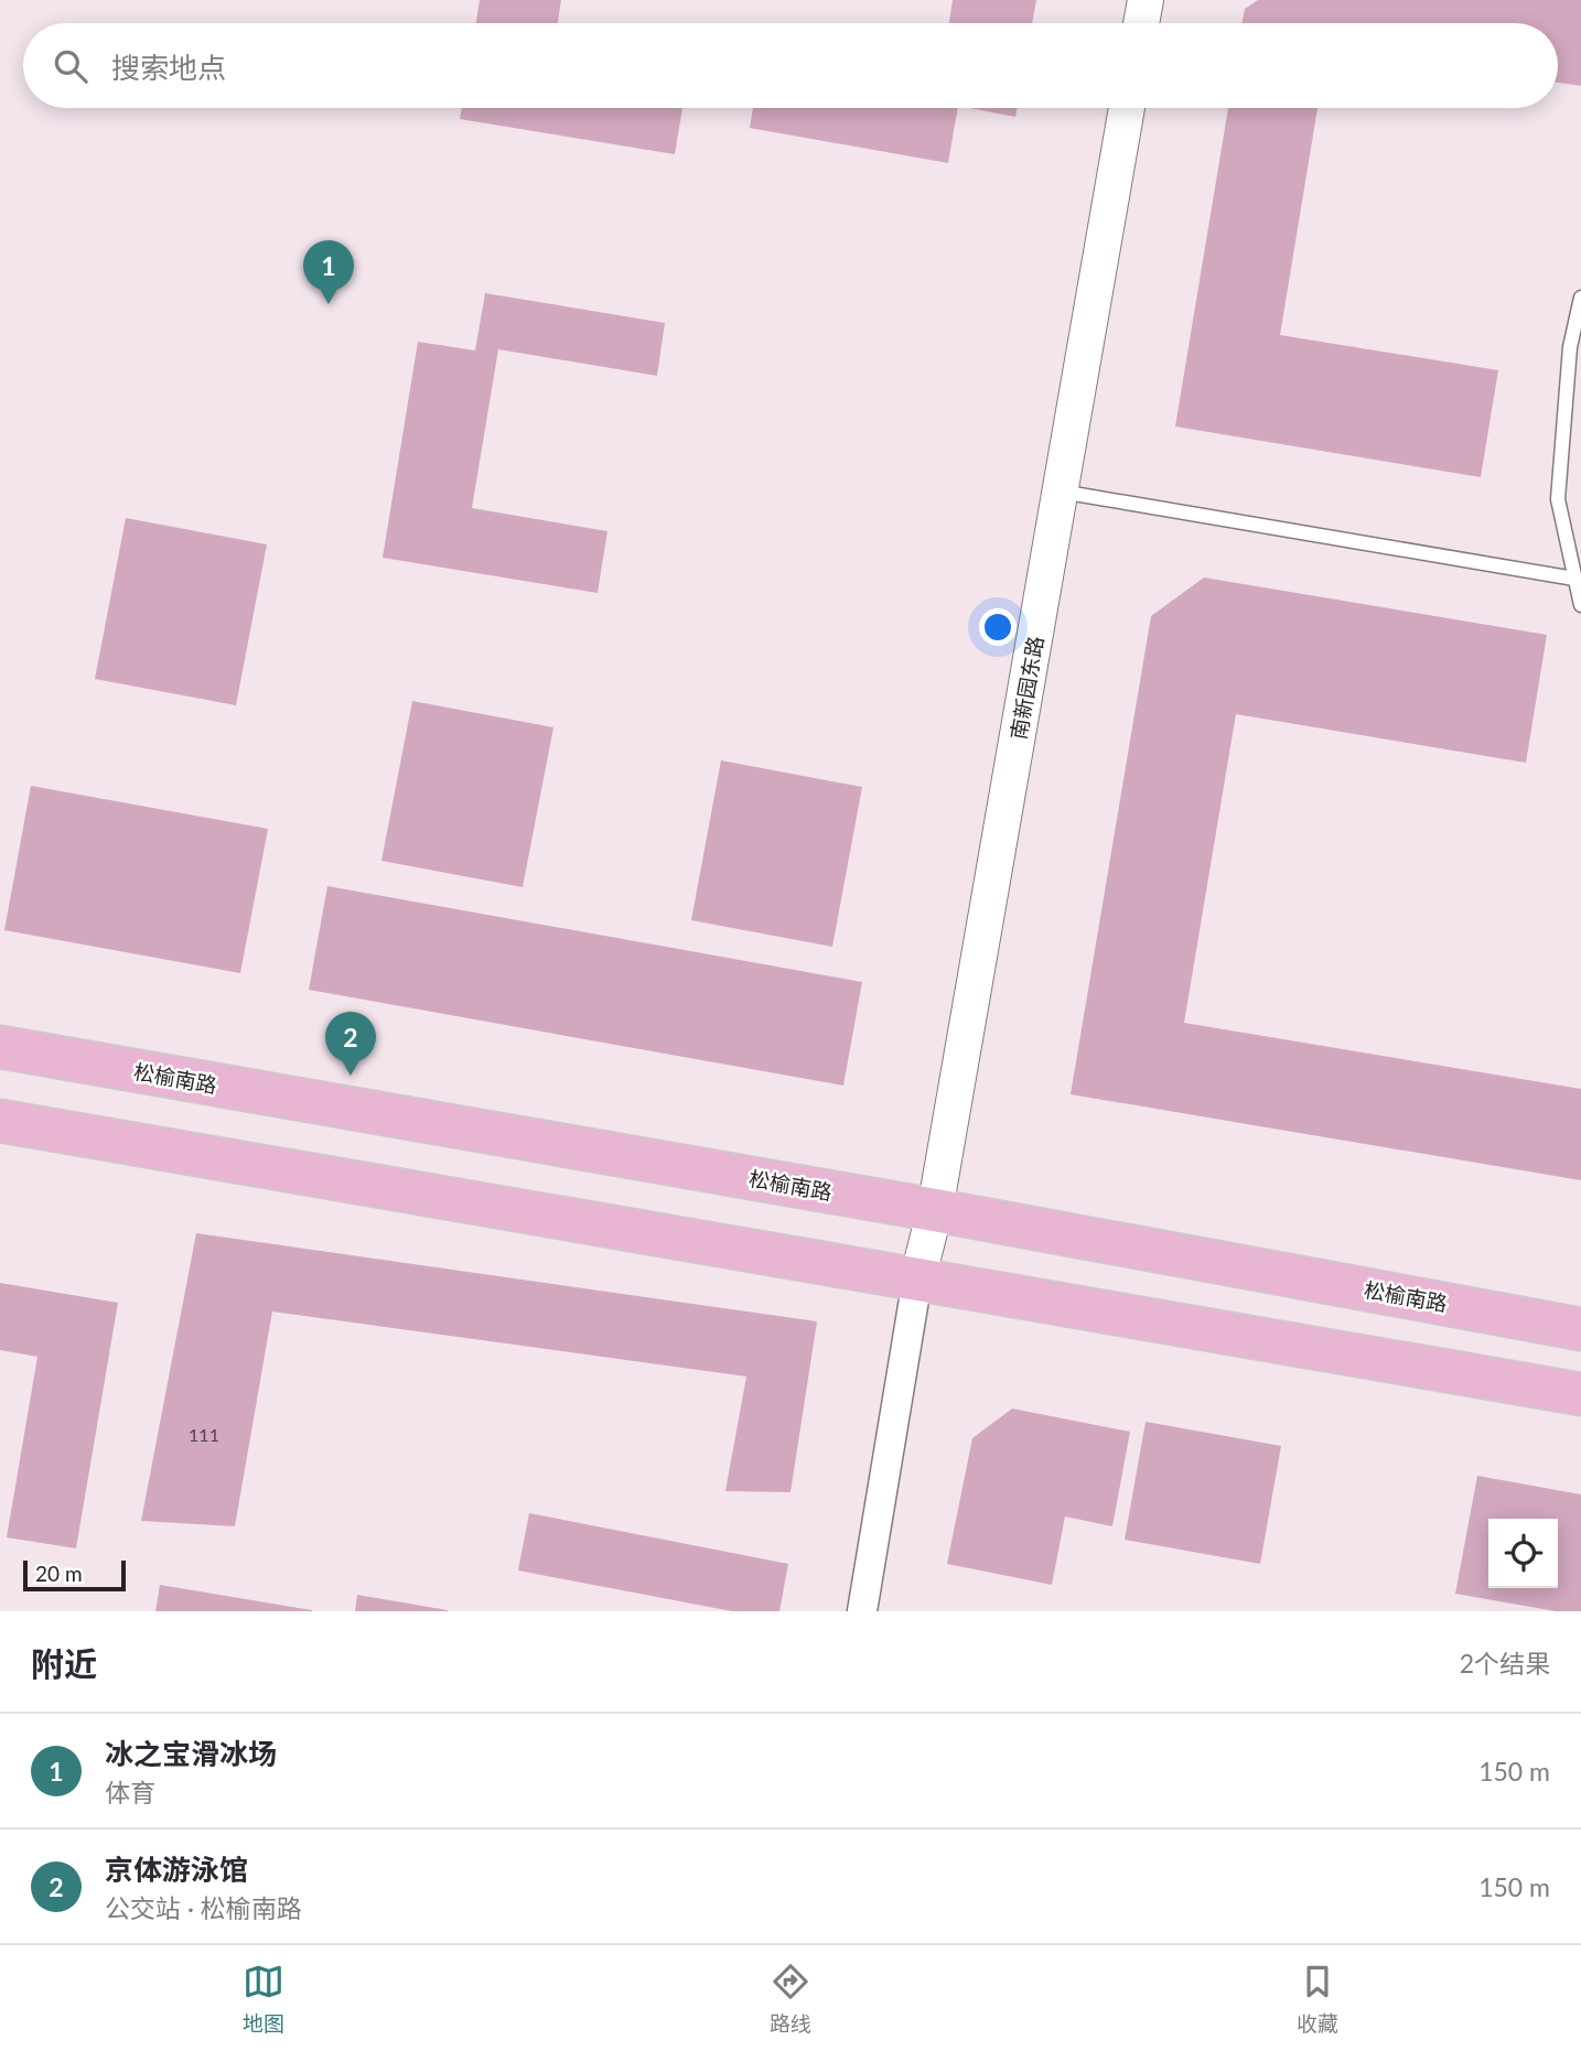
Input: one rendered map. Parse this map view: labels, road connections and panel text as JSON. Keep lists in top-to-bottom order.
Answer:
{
  "streets": {
    "main road": ["松榆南路"],
    "street": ["南新园东路"]
  },
  "crossings": [
    ["南新园东路", "松榆南路"]
  ],
  "house_numbers": ["111"],
  "scale_bar": "20 m",
  "page": {
    "search": "搜索地点",
    "pins": ["1", "2"],
    "scale": "20 m",
    "heading": ["附近", "2个结果"],
    "list": [
      {
        "mark": "1",
        "name": "冰之宝滑冰场",
        "note": "体育",
        "value": "150 m"
      },
      {
        "mark": "2",
        "name": "京体游泳馆",
        "note": "公交站 · 松榆南路",
        "value": "150 m"
      }
    ],
    "nav": ["地图", "路线", "收藏"]
  }
}
